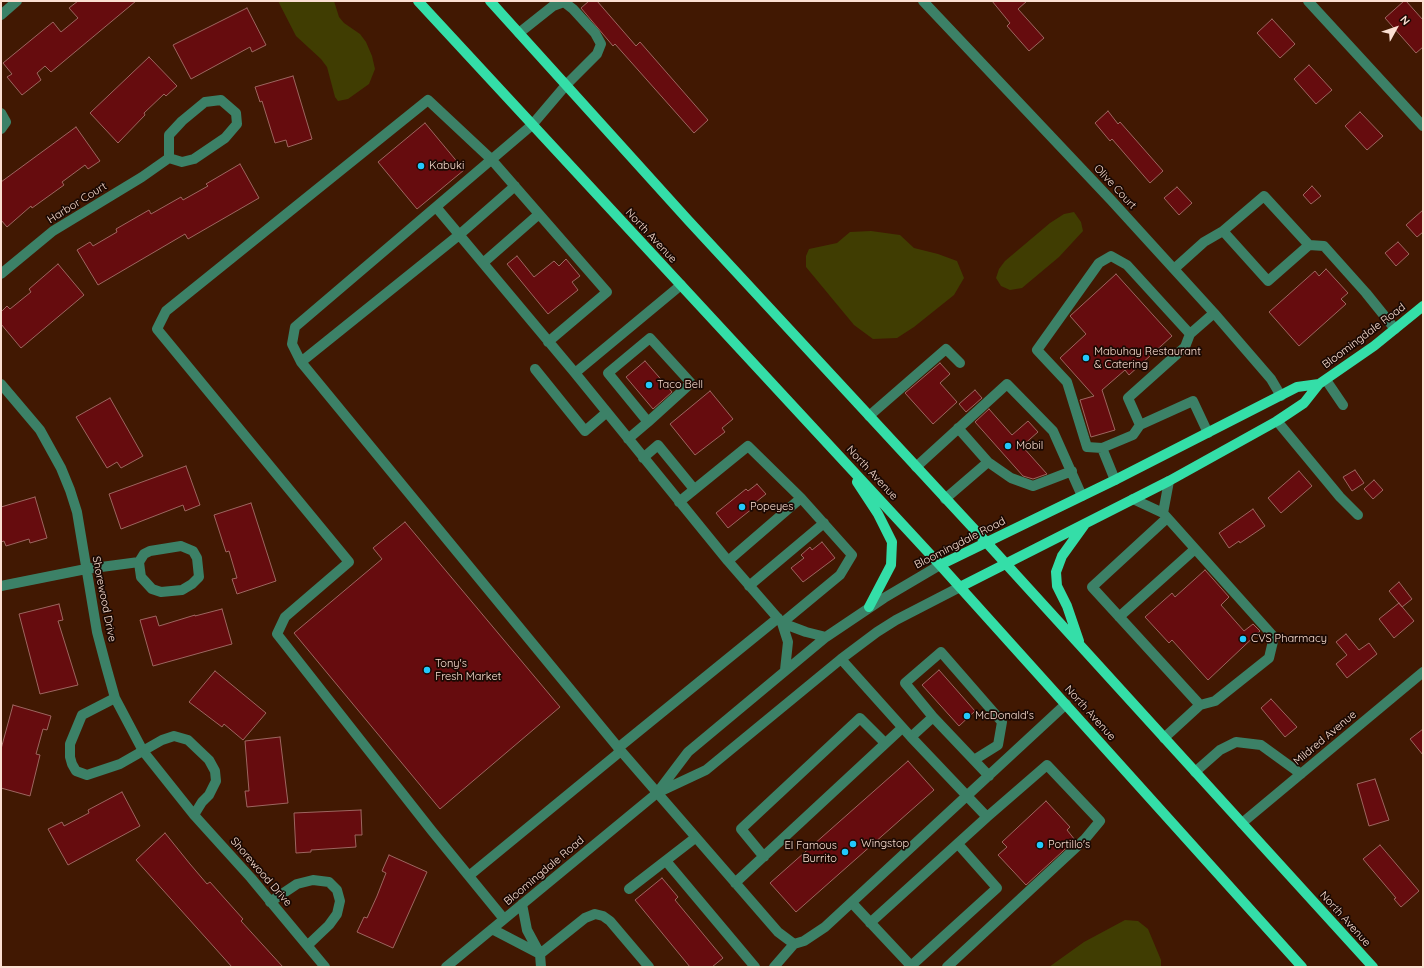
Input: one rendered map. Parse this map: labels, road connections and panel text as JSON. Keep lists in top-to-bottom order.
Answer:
{
  "streets": {
    "main road": ["North Avenue", "Bloomingdale Road"],
    "street": [
      "Olive Court",
      "Harbor Court",
      "Shorewood Drive",
      "Mildred Avenue"
    ]
  },
  "crossings": [
    ["Olive Court", "Bloomingdale Road"],
    ["North Avenue", "Bloomingdale Road"],
    ["North Avenue", "Mildred Avenue"]
  ],
  "places": [
    "Kabuki",
    "Mabuhay Restaurant & Catering",
    "Taco Bell",
    "Mobil",
    "Popeyes",
    "CVS Pharmacy",
    "Tony's Fresh Market",
    "McDonald's",
    "Wingstop",
    "Portillo's",
    "El Famous Burrito"
  ],
  "north": "top right"
}
